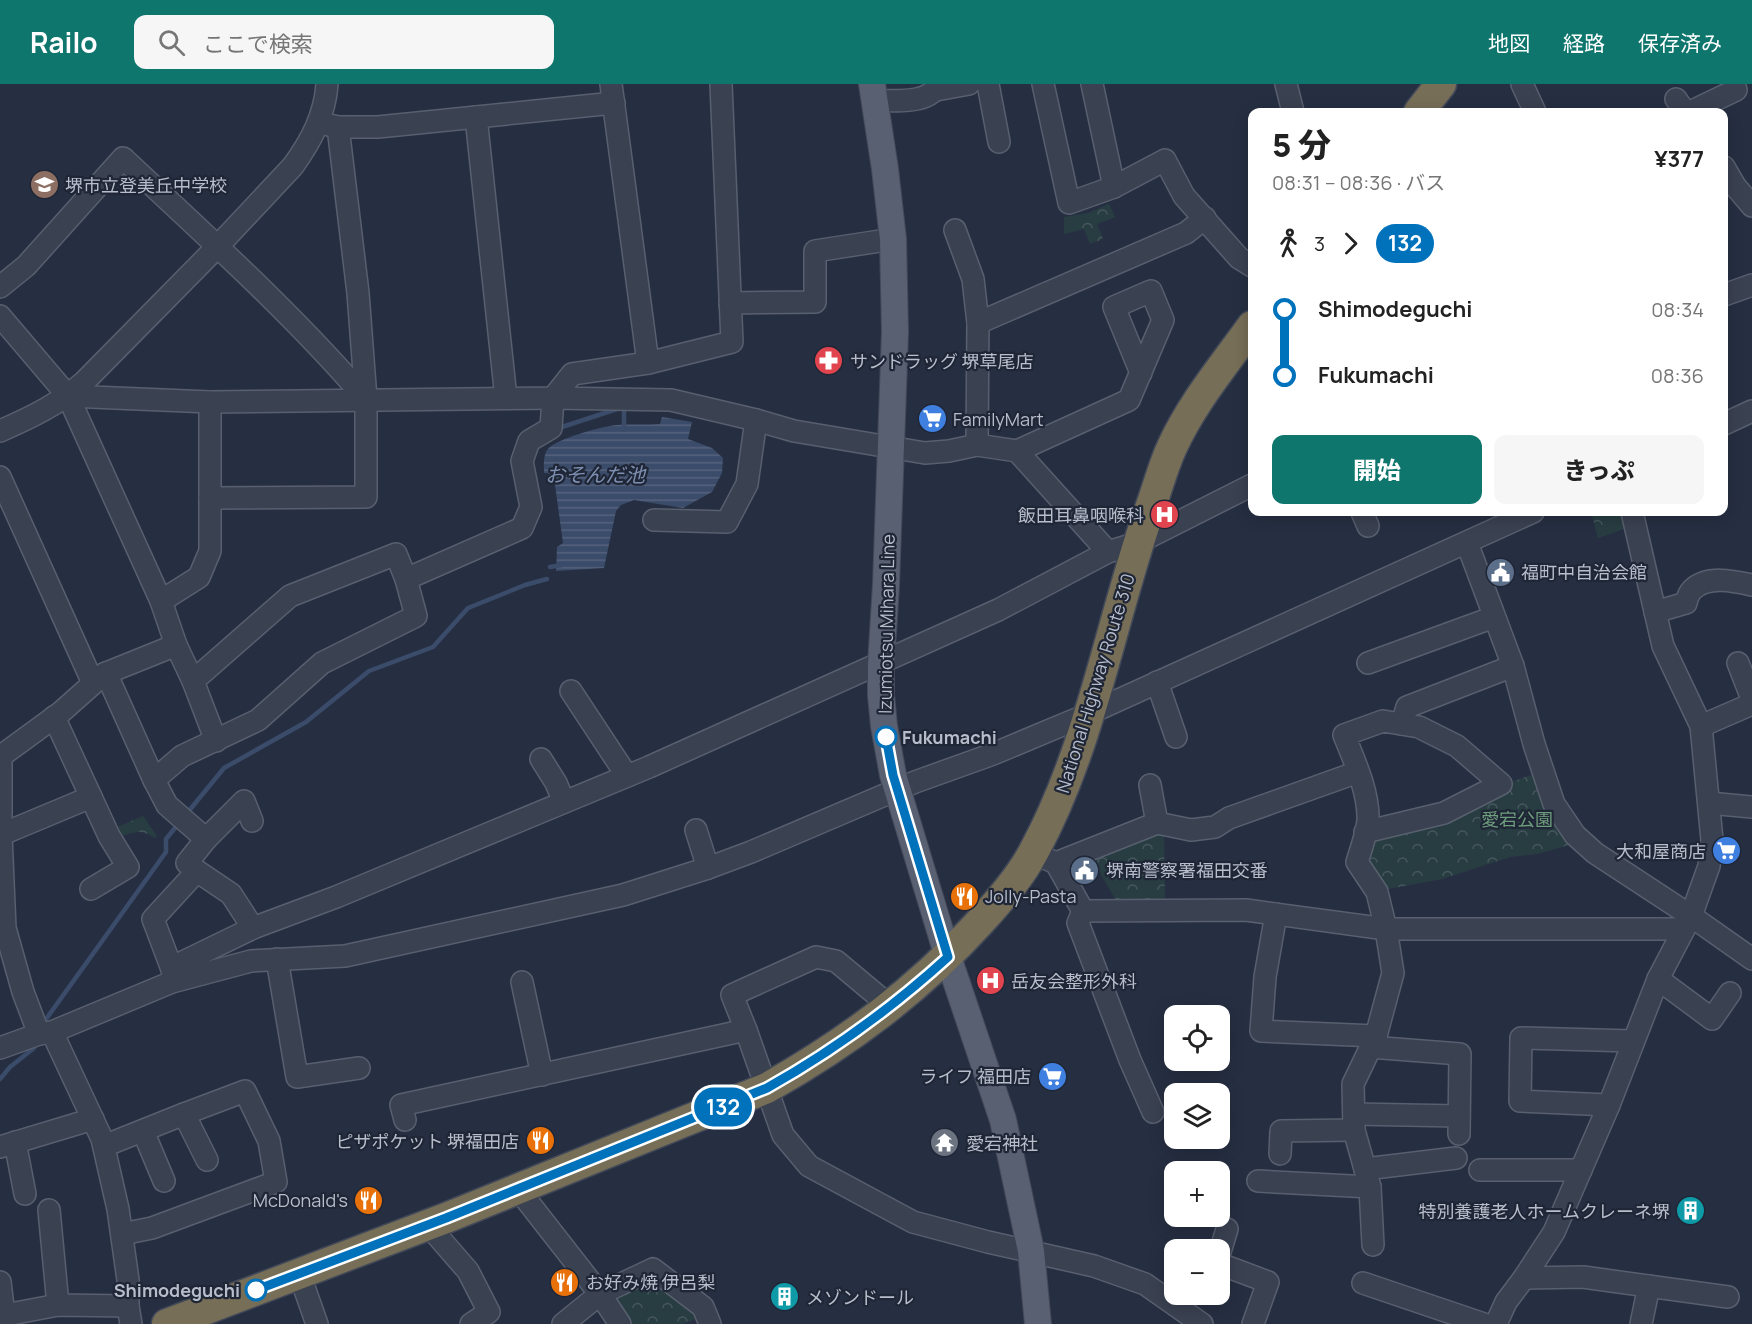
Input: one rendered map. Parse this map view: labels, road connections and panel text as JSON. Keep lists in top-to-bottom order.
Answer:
{
  "streets": {
    "highway": ["National Highway Route 310"],
    "main road": ["Izumiotsu Mihara Line"]
  },
  "crossings": [
    ["Izumiotsu Mihara Line", "National Highway Route 310"]
  ],
  "water": ["おそんだ池"],
  "parks": ["愛宕公園"],
  "places": {
    "school or university": ["堺市立登美丘中学校"],
    "pharmacy": ["サンドラッグ 堺草尾店"],
    "supermarket": ["FamilyMart", "大和屋商店", "ライフ 福田店"],
    "hospital": ["飯田耳鼻咽喉科", "岳友会整形外科"],
    "public building": ["福町中自治会館", "堺南警察署福田交番"],
    "other": ["Fukumachi", "Shimodeguchi"],
    "restaurant": [
      "Jolly-Pasta",
      "ピザポケット 堺福田店",
      "McDonald's",
      "お好み焼 伊呂梨"
    ],
    "temple": ["愛宕神社"],
    "building": ["特別養護老人ホームクレーネ堺", "メゾンドール"]
  },
  "lines": ["bus line 132"],
  "page": {
    "header": "Railo",
    "search": "ここで検索",
    "nav": ["地図", "経路", "保存済み"],
    "on_map": "132",
    "heading": ["5 分", "08:31 – 08:36 · バス", "¥377"],
    "legs": ["3", "132"],
    "list": [
      {
        "name": "Shimodeguchi",
        "value": "08:34"
      },
      {
        "name": "Fukumachi",
        "value": "08:36"
      }
    ],
    "buttons": ["開始", "きっぷ"],
    "map_buttons": ["+", "−"]
  }
}
